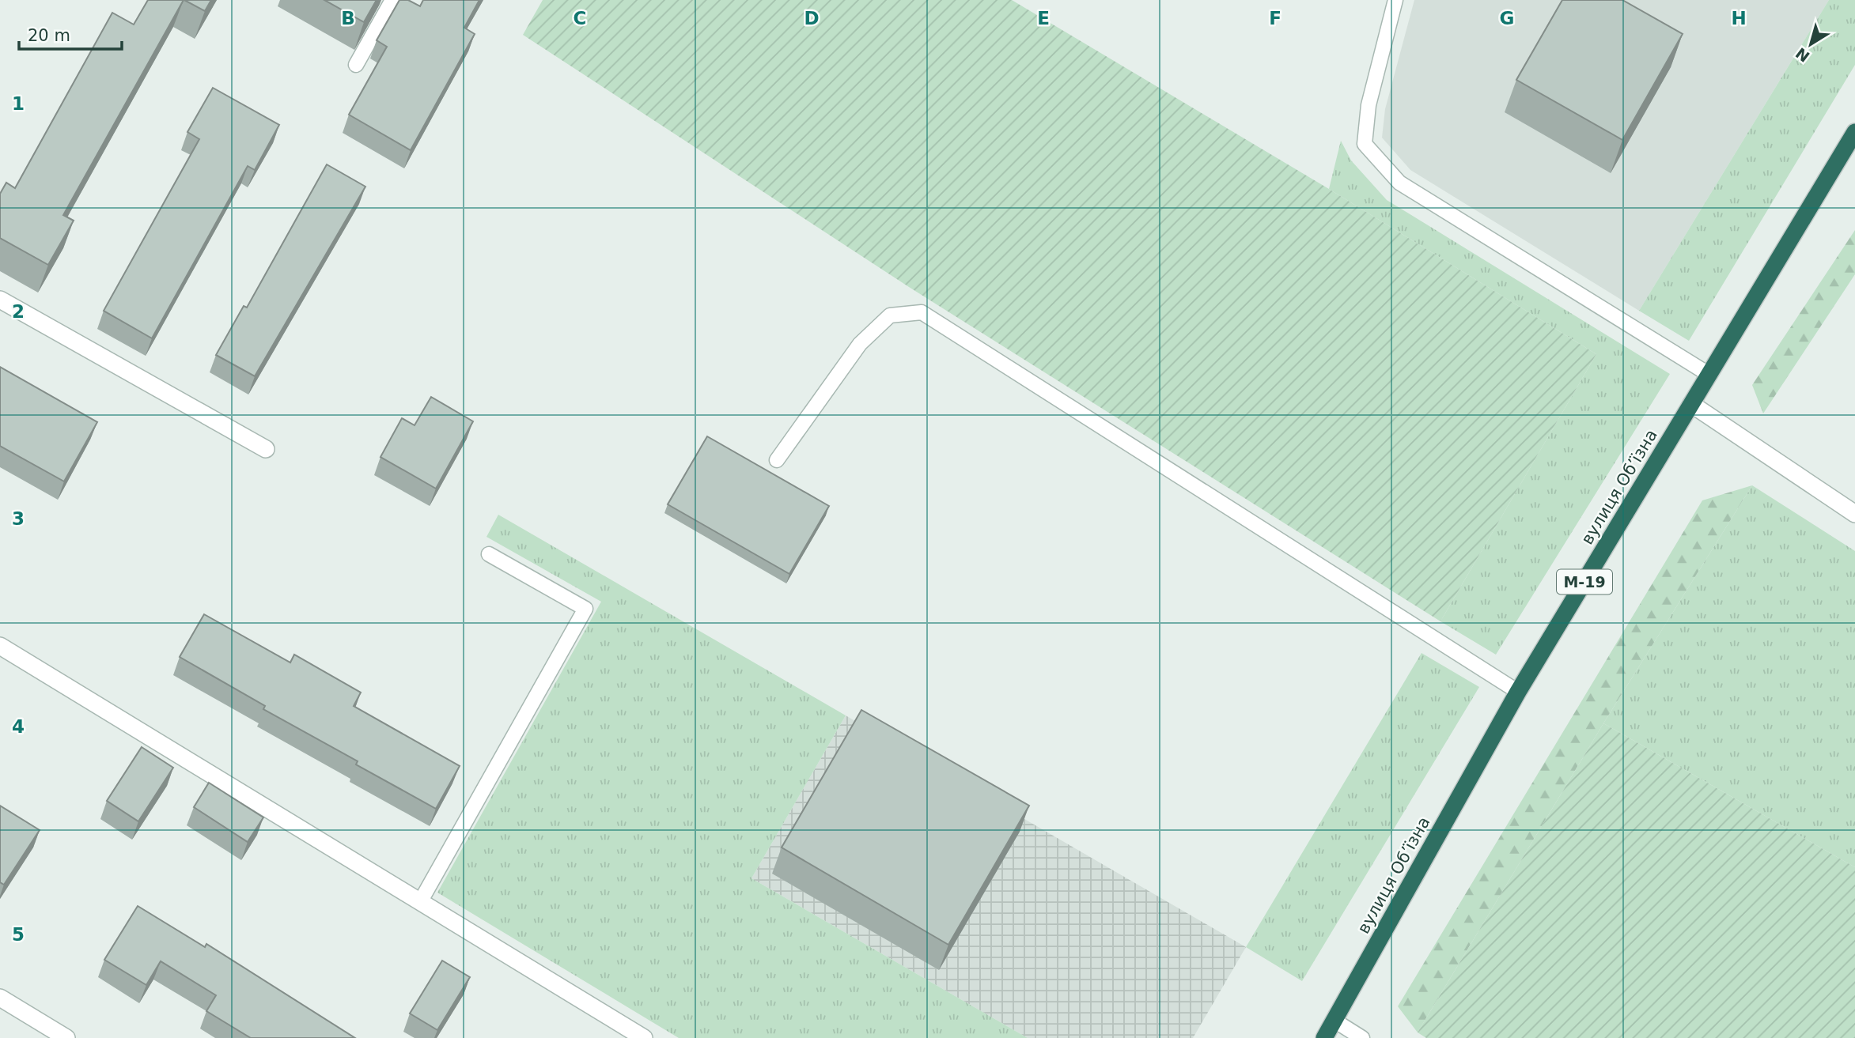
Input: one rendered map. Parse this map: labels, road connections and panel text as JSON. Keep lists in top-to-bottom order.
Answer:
{
  "streets": {
    "highway": ["вулиця Об’їзна", "М-19"]
  },
  "scale_bar": "20 m",
  "north": "bottom left",
  "grid": {
    "columns": [
      "B",
      "C",
      "D",
      "E",
      "F",
      "G",
      "H"
    ],
    "rows": [
      "1",
      "2",
      "3",
      "4",
      "5"
    ]
  }
}
